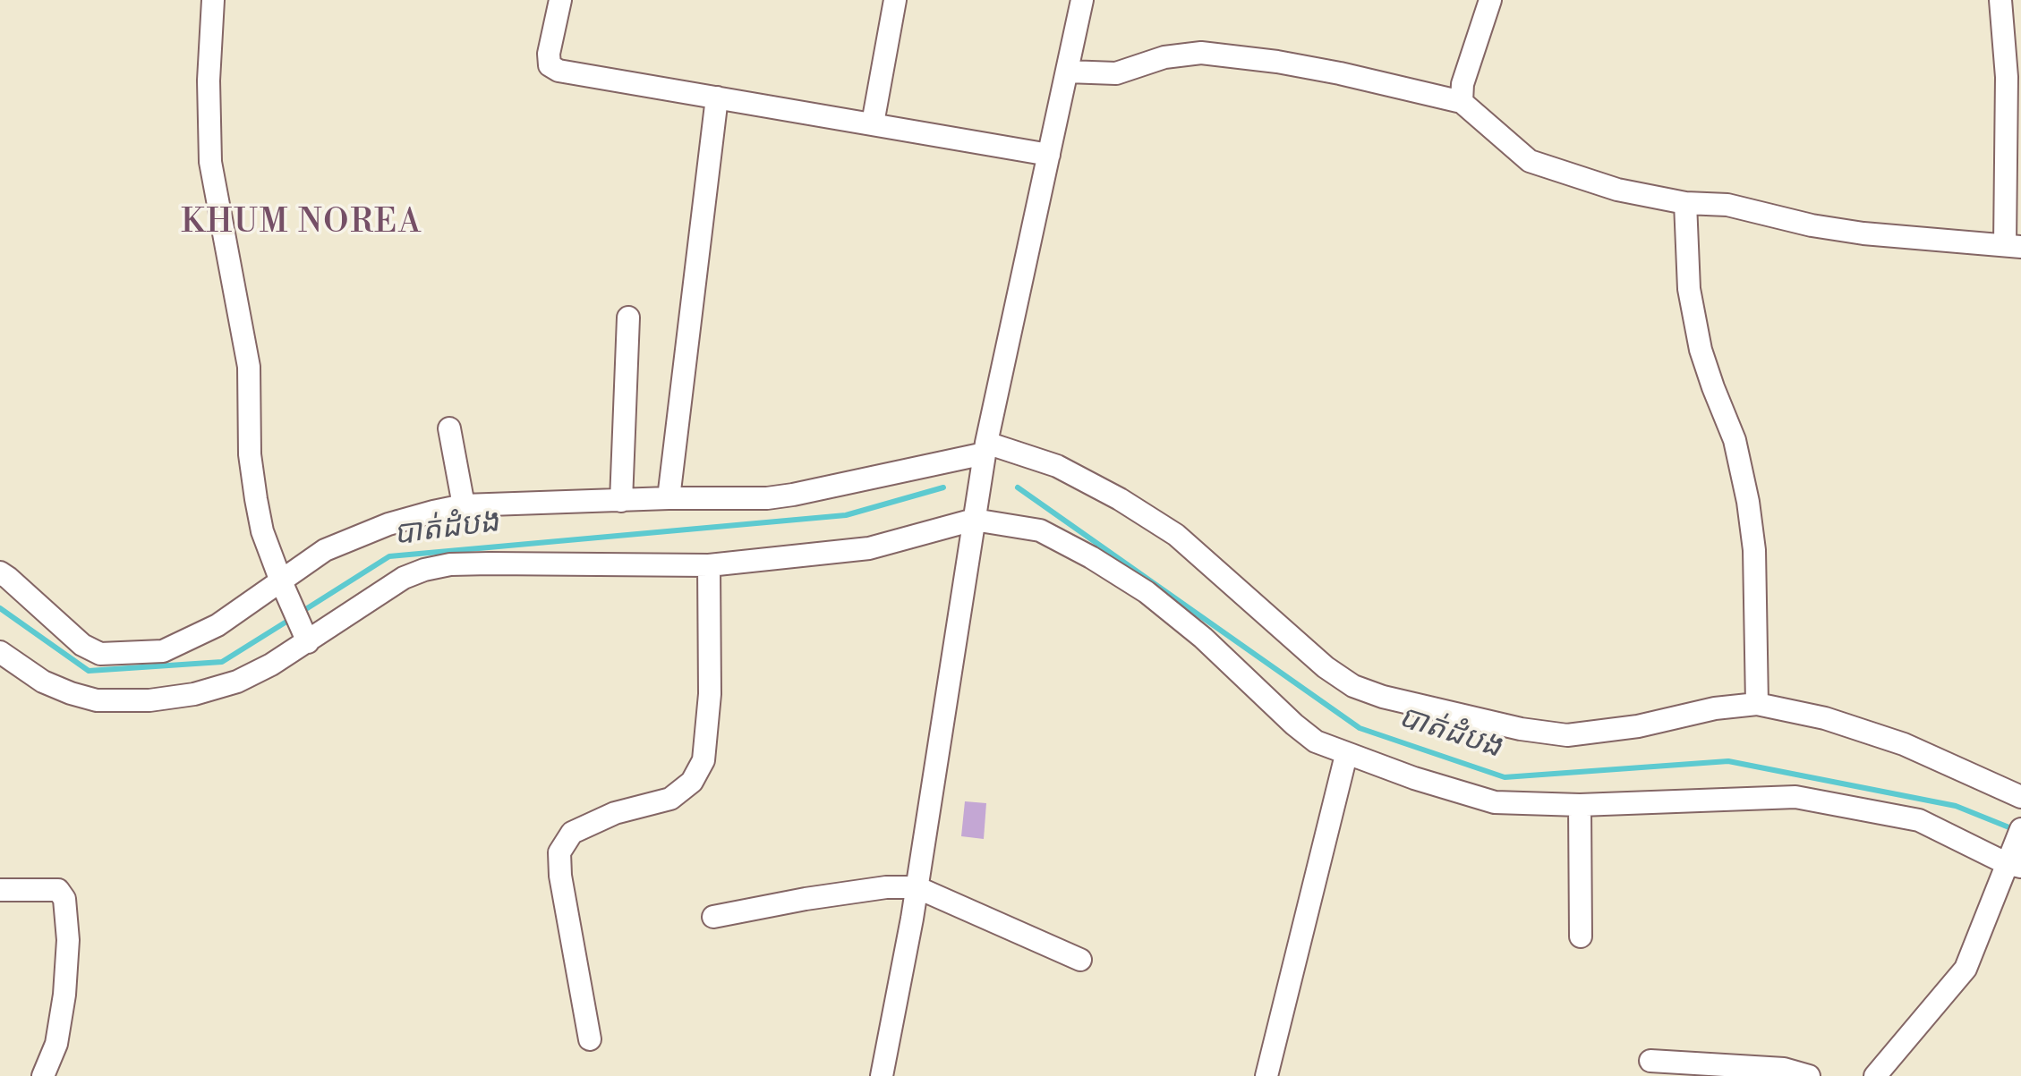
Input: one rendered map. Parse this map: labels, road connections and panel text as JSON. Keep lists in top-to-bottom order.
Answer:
{
  "districts": ["KHUM NOREA"],
  "water": ["បាត់ដំបង"]
}
